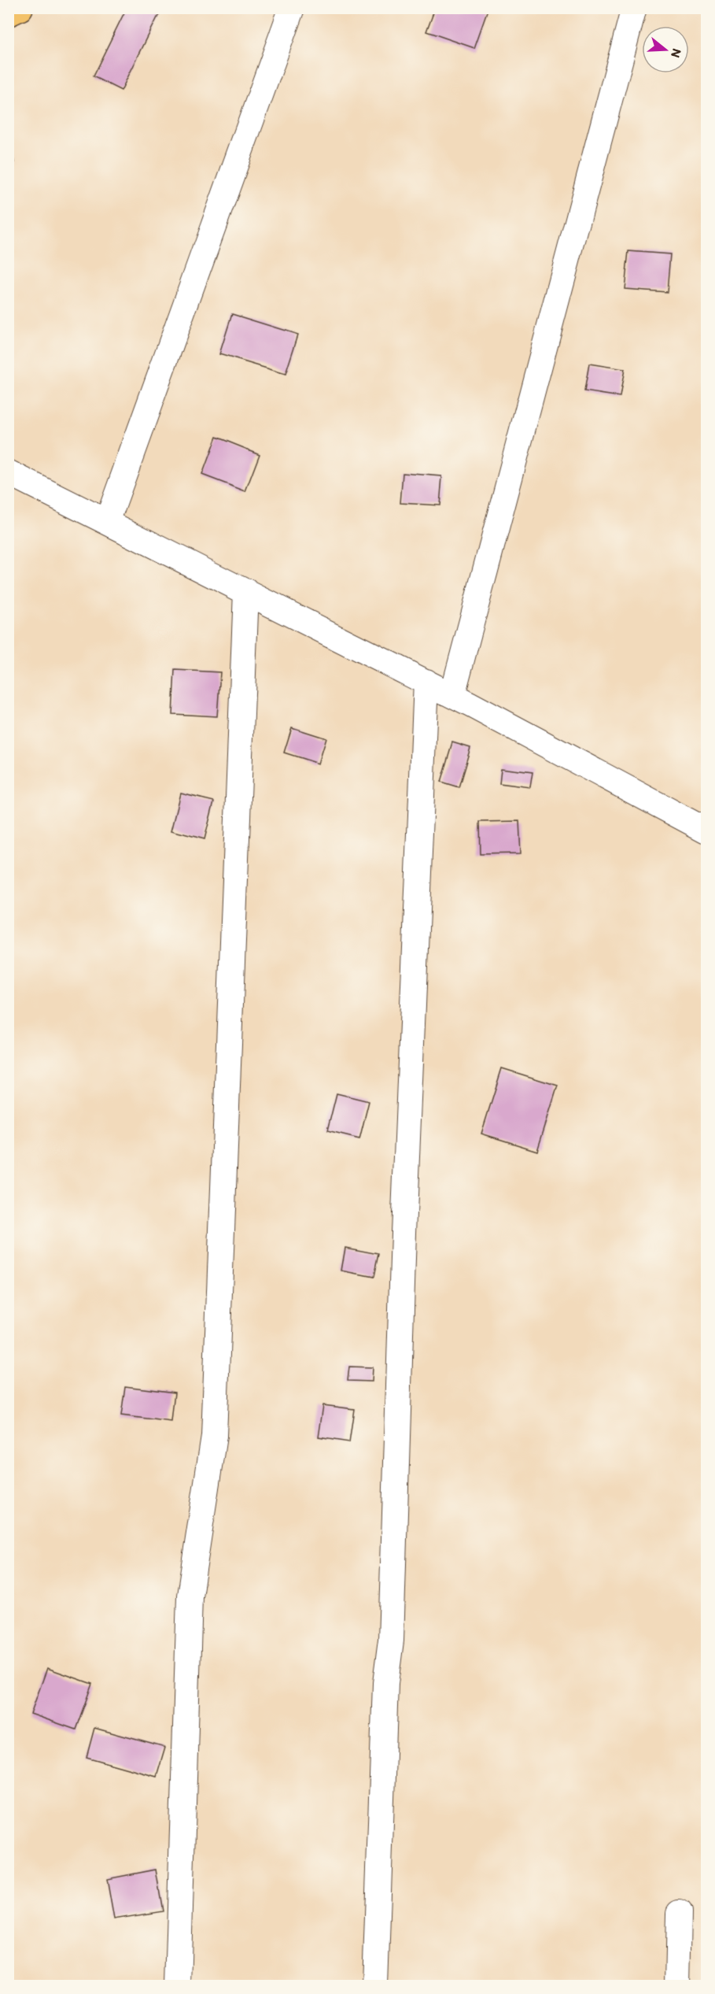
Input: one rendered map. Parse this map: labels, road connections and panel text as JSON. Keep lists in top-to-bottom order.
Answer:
{
  "north": "right"
}
